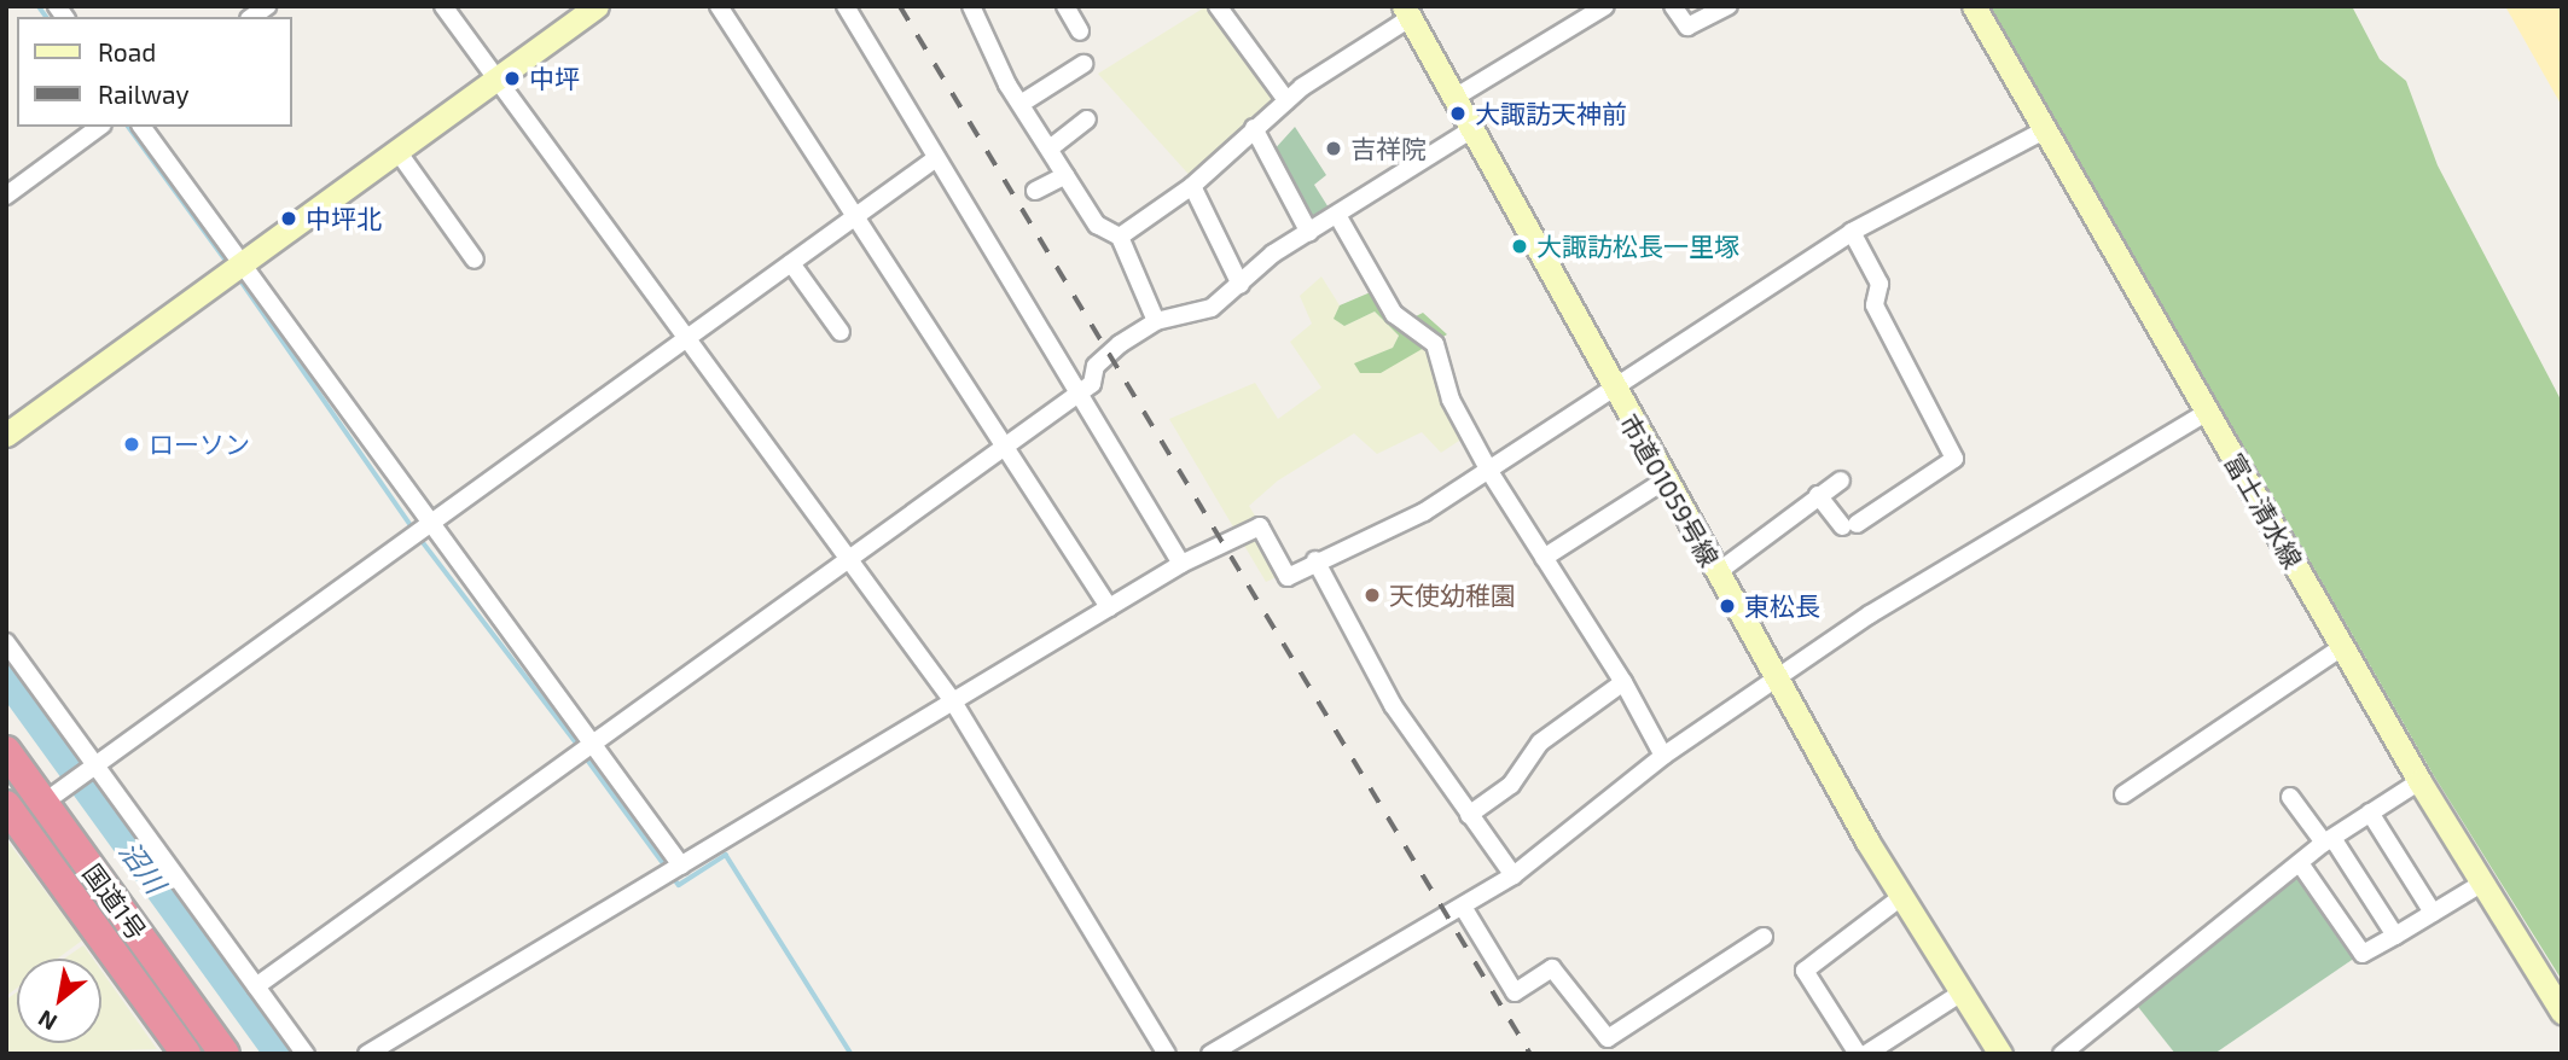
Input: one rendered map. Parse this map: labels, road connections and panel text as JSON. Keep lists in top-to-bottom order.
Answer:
{
  "streets": {
    "highway": ["国道1号"],
    "street": ["市道01059号線", "富士清水線"]
  },
  "water": ["沼川"],
  "places": [
    "中坪",
    "大諏訪天神前",
    "吉祥院",
    "中坪北",
    "大諏訪松長一里塚",
    "ローソン",
    "天使幼稚園",
    "東松長"
  ],
  "legend": ["Road", "Railway"],
  "north": "bottom left"
}
